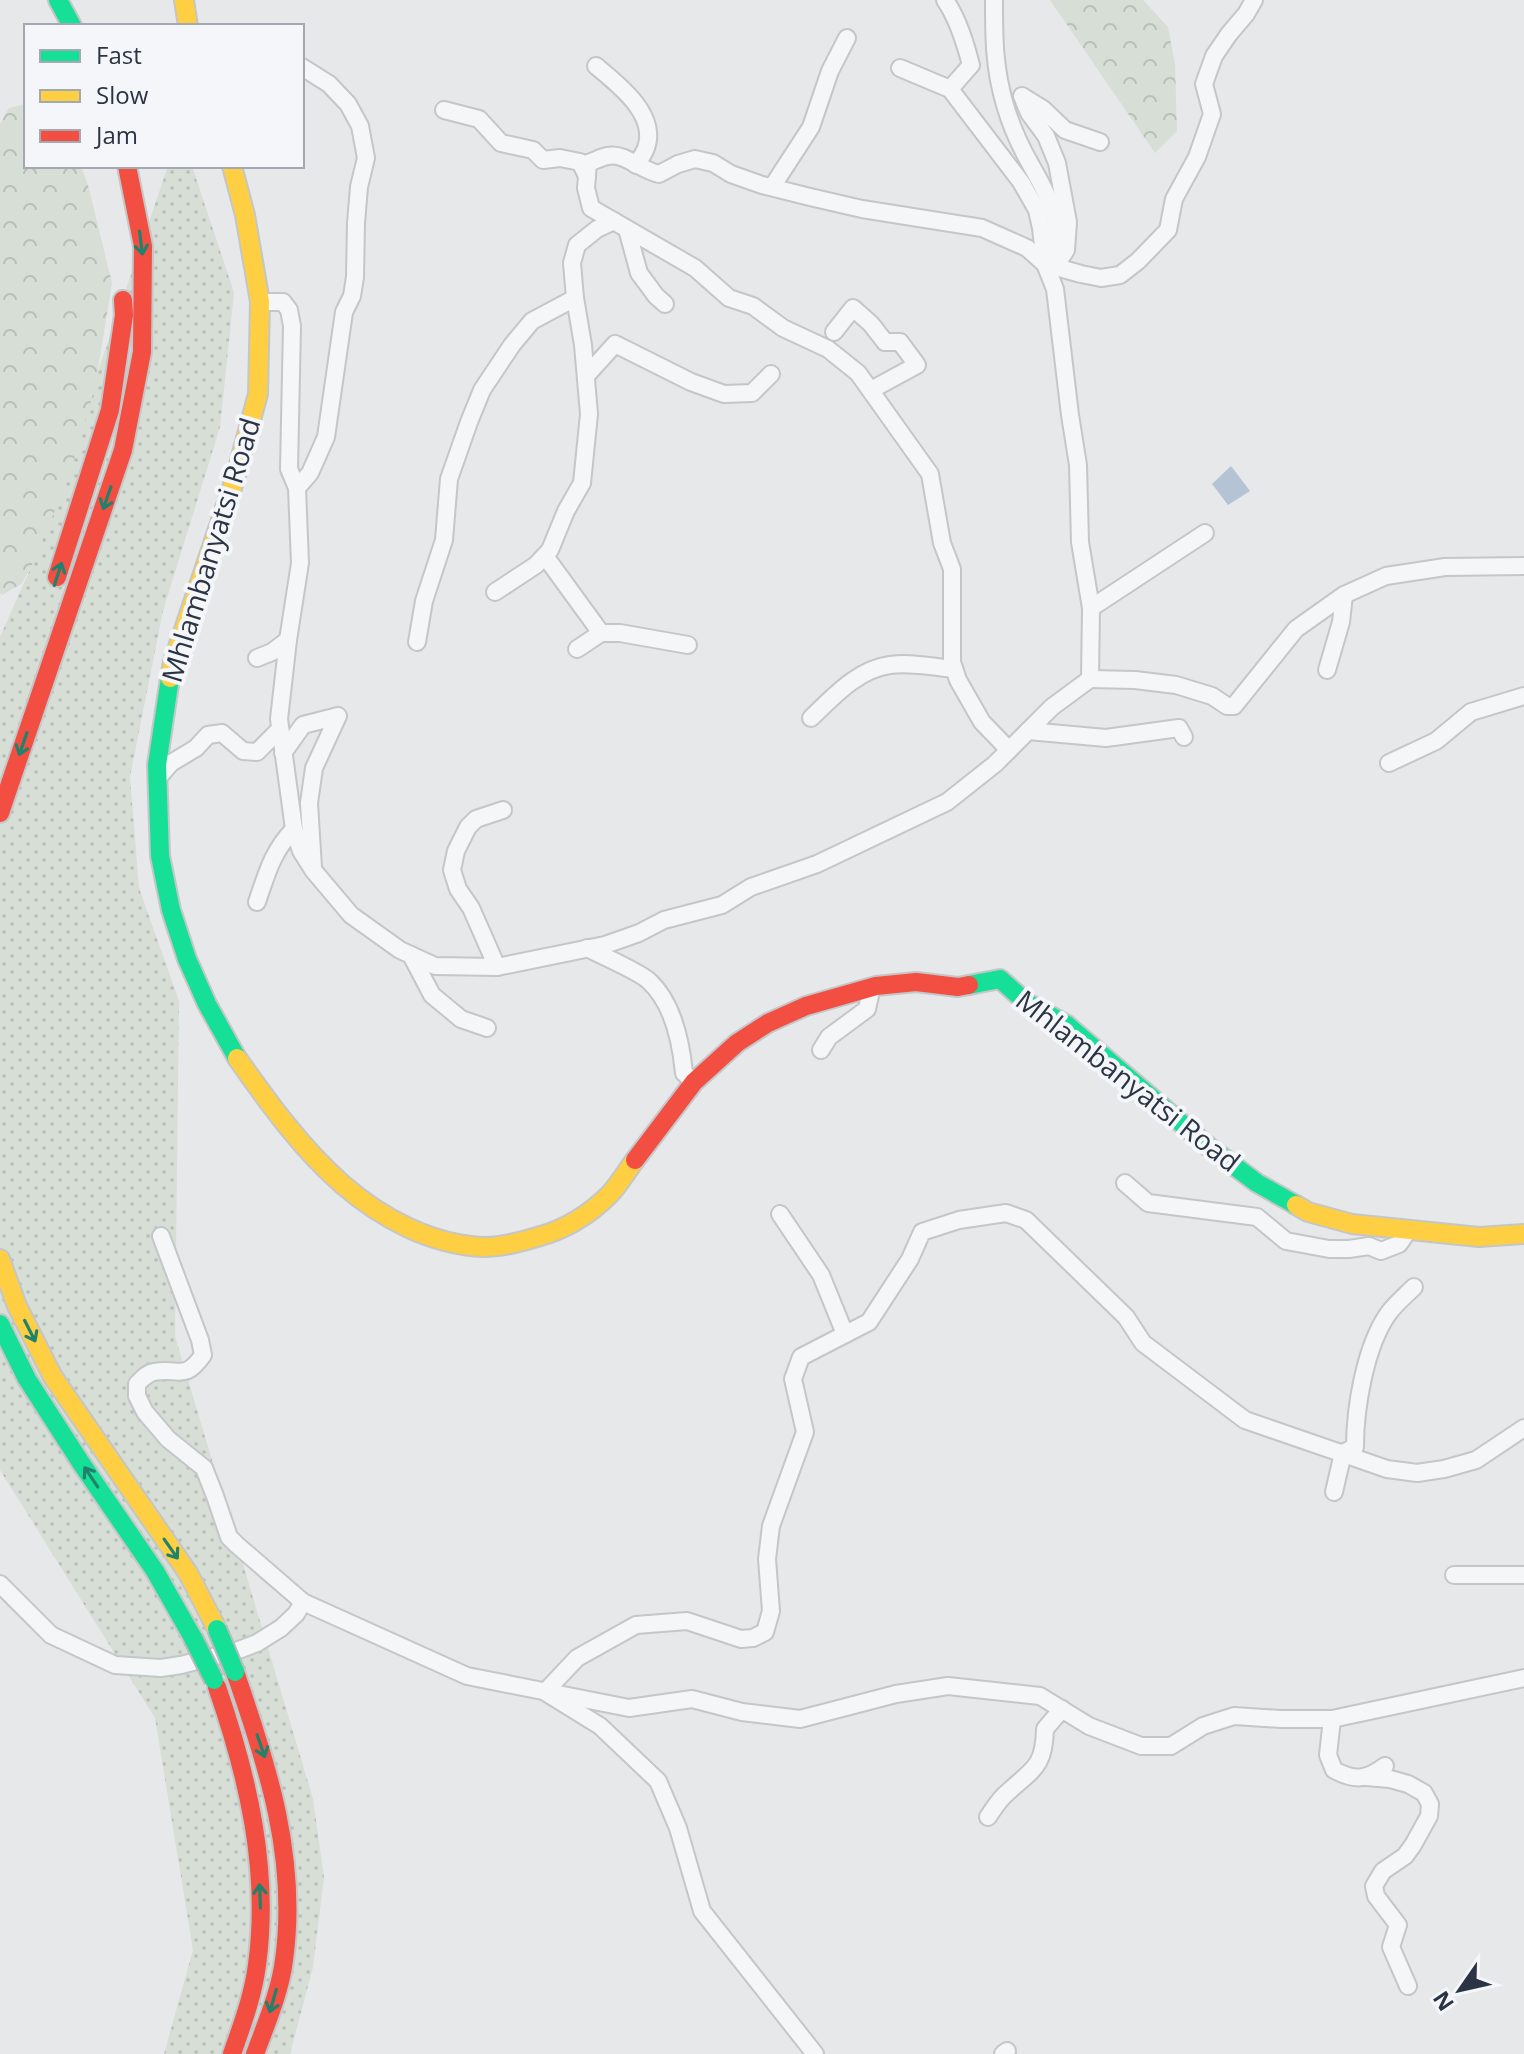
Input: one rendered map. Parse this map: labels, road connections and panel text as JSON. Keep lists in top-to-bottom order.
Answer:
{
  "streets": {
    "main road": ["Mhlambanyatsi Road"]
  },
  "legend": ["Fast", "Slow", "Jam"],
  "north": "bottom left"
}
